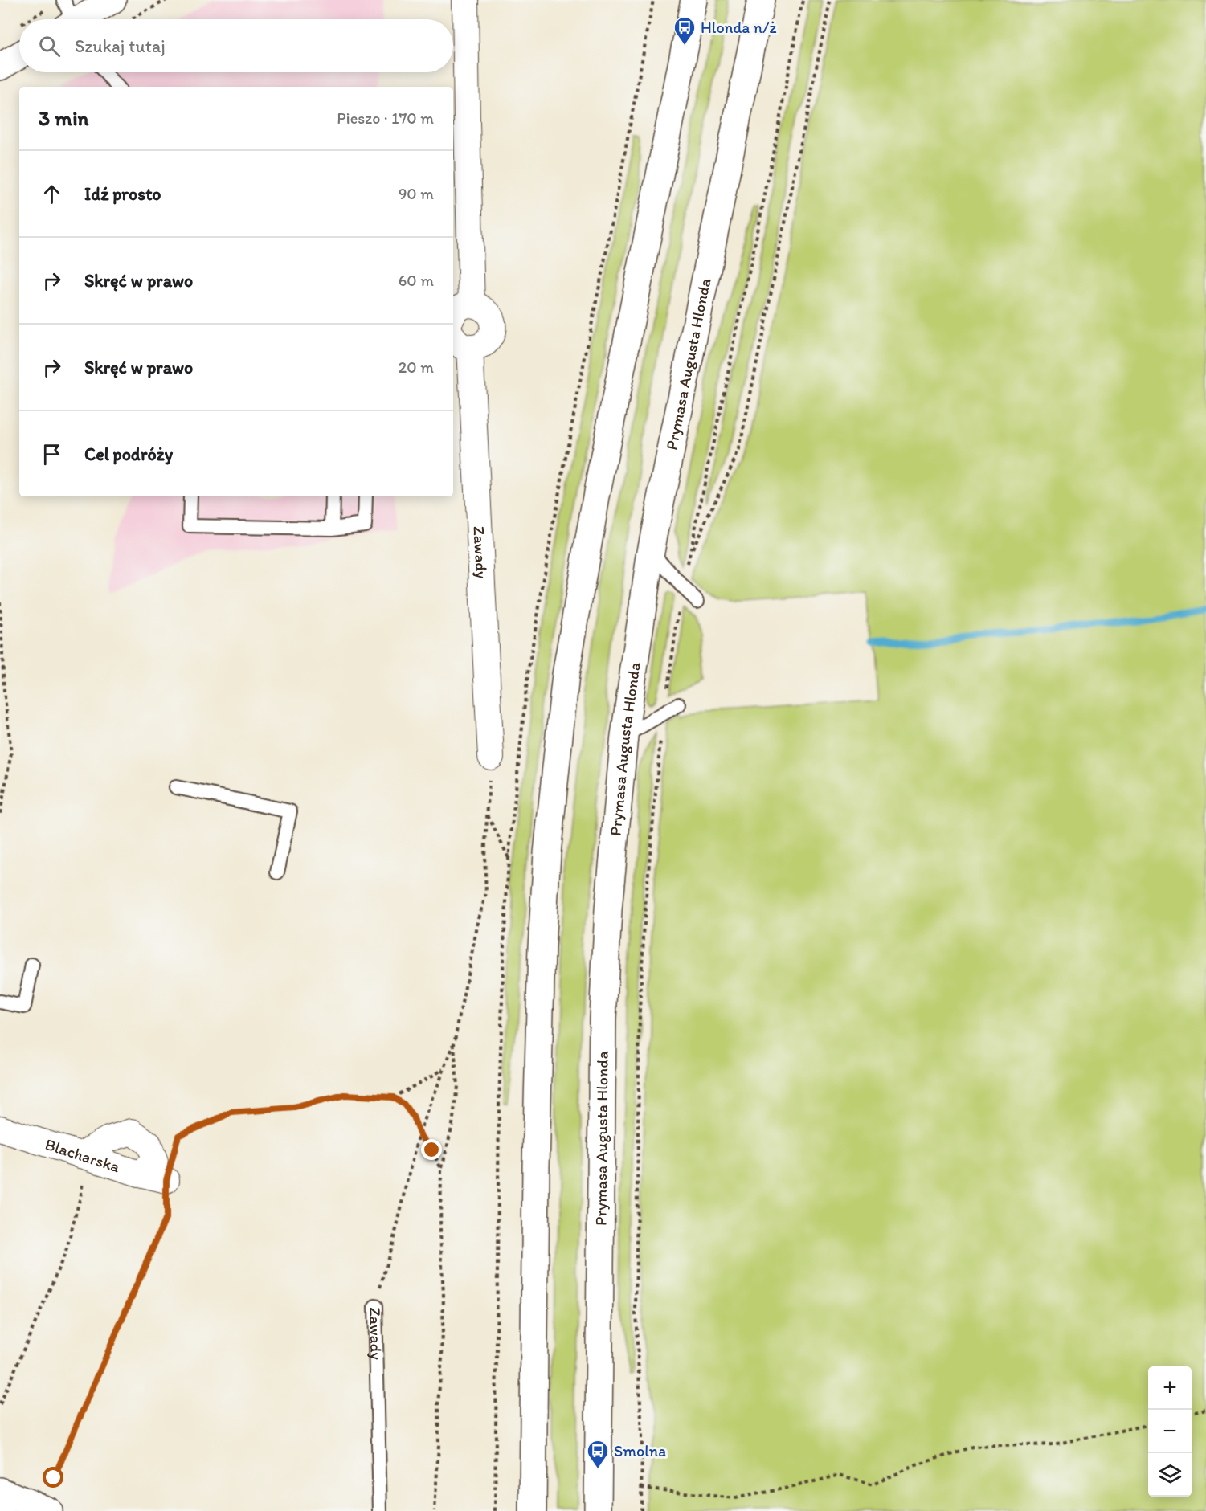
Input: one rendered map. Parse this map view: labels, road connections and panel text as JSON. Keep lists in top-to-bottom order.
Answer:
{
  "streets": {
    "main road": ["Prymasa Augusta Hlonda"],
    "street": ["Zawady", "Blacharska"]
  },
  "places": {
    "bus stop": ["Hlonda n/ż", "Smolna"]
  },
  "page": {
    "search": "Szukaj tutaj",
    "heading": ["3 min", "Pieszo · 170 m"],
    "list": [
      ["Idź prosto", "90 m"],
      ["Skręć w prawo", "60 m"],
      ["Skręć w prawo", "20 m"],
      "Cel podróży"
    ],
    "map_buttons": ["+", "−"]
  }
}
